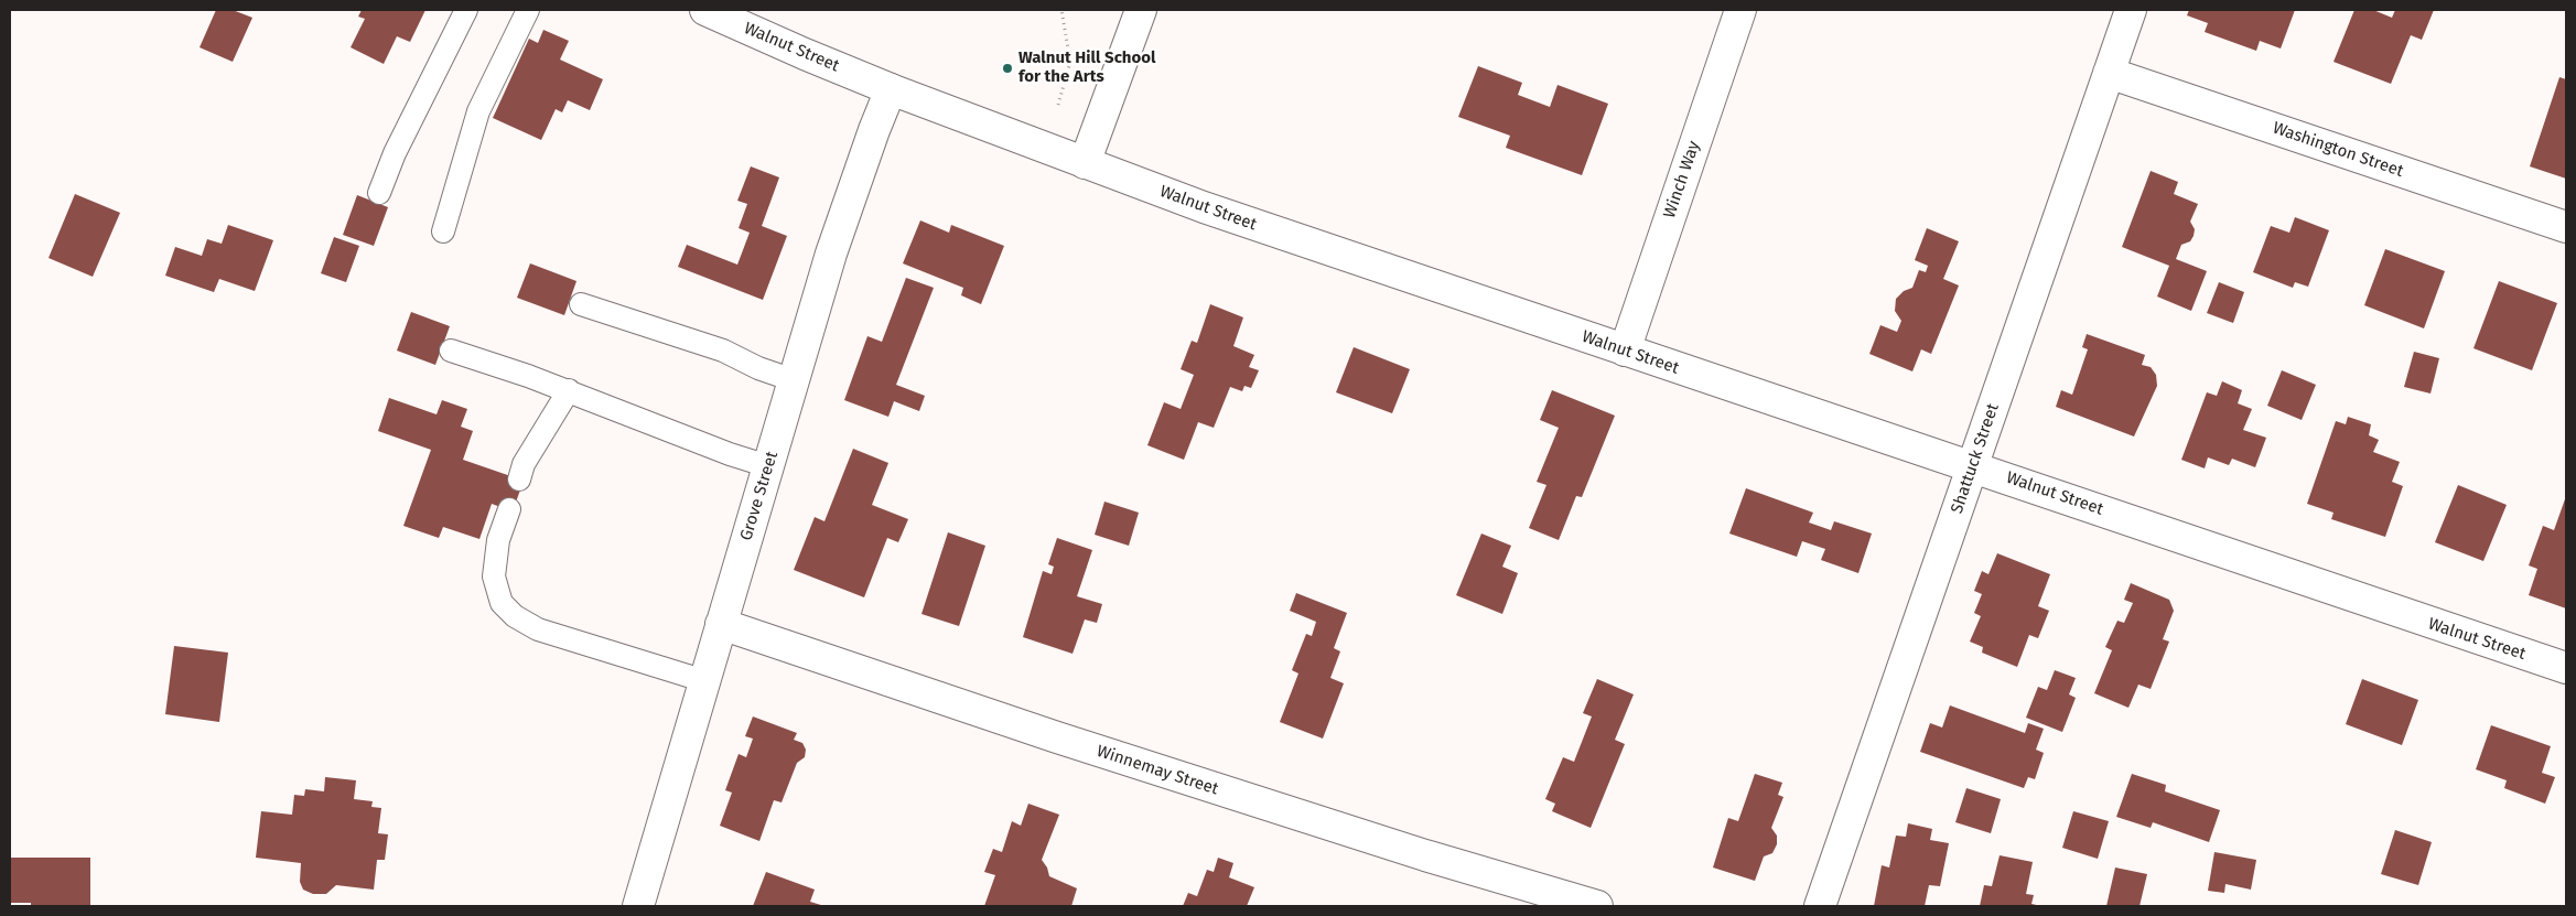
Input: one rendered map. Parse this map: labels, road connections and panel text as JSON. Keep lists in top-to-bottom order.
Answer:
{
  "streets": {
    "street": [
      "Walnut Street",
      "Washington Street",
      "Winch Way",
      "Shattuck Street",
      "Grove Street",
      "Winnemay Street"
    ]
  },
  "crossings": [
    ["Walnut Street", "Winch Way"],
    ["Walnut Street", "Shattuck Street"],
    ["Walnut Street", "Grove Street"],
    ["Washington Street", "Shattuck Street"],
    ["Grove Street", "Winnemay Street"]
  ],
  "places": ["Walnut Hill School for the Arts"]
}
